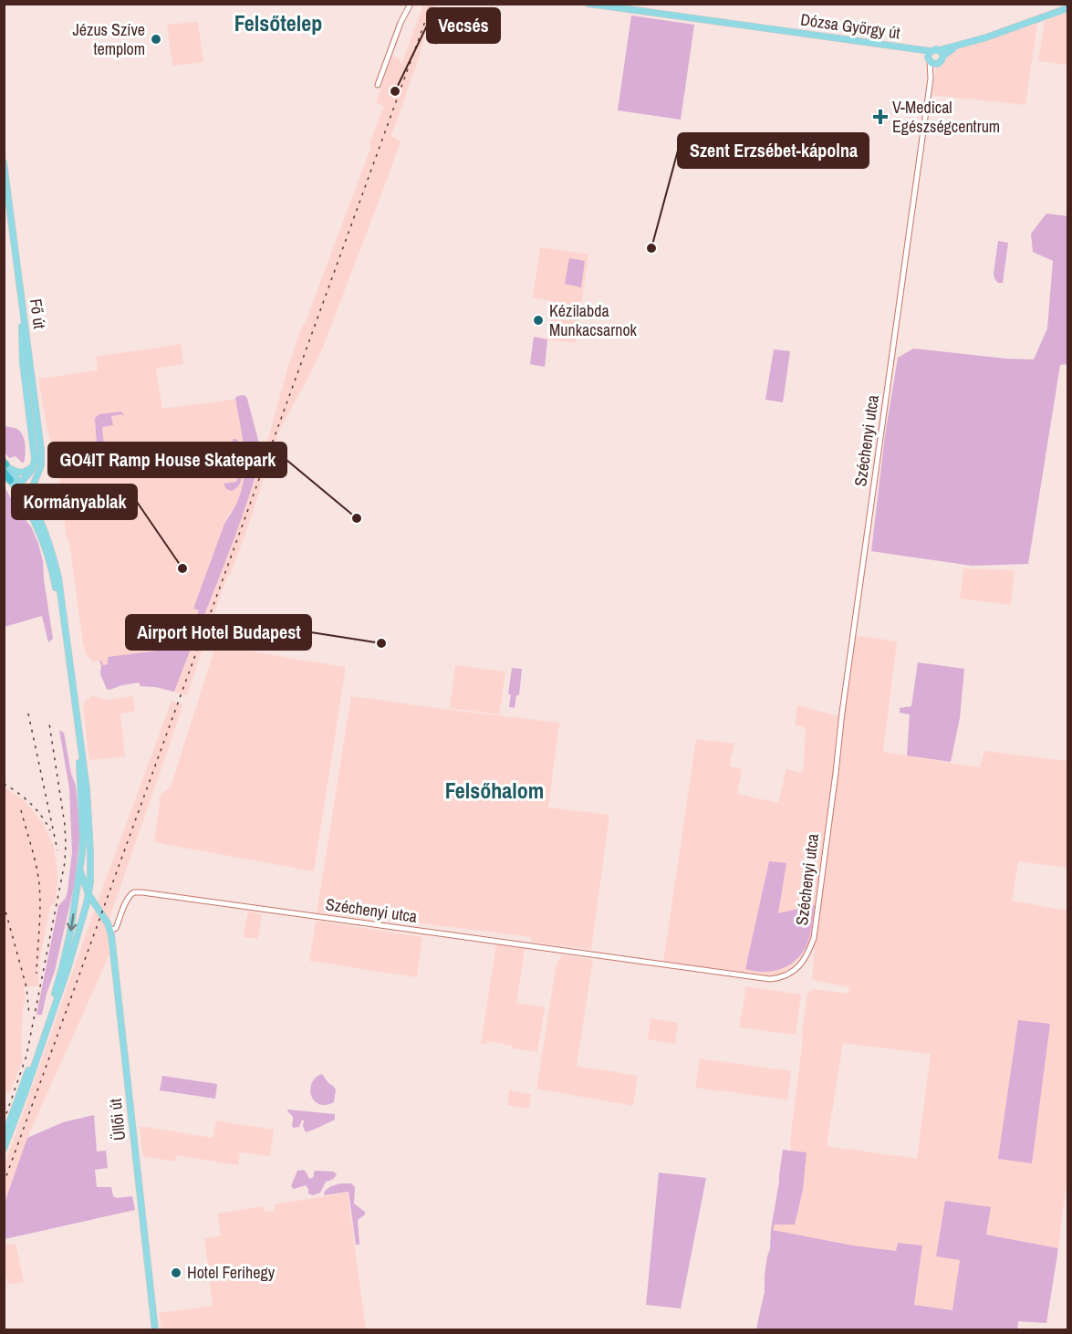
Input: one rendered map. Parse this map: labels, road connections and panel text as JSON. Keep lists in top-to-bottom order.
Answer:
{
  "streets": {
    "main road": ["Dózsa György út", "Fő út", "Üllői út"],
    "street": ["Széchenyi utca"]
  },
  "crossings": [
    ["Dózsa György út", "Széchenyi utca"],
    ["Széchenyi utca", "Üllői út"]
  ],
  "districts": ["Felsőtelep", "Felsőhalom"],
  "places": {
    "other": [
      "Jézus Szíve templom",
      "Vecsés",
      "Szent Erzsébet-kápolna",
      "Kézilabda Munkacsarnok",
      "GO4IT Ramp House Skatepark",
      "Kormányablak",
      "Airport Hotel Budapest",
      "Hotel Ferihegy"
    ],
    "health": ["V-Medical Egészségcentrum"]
  }
}
